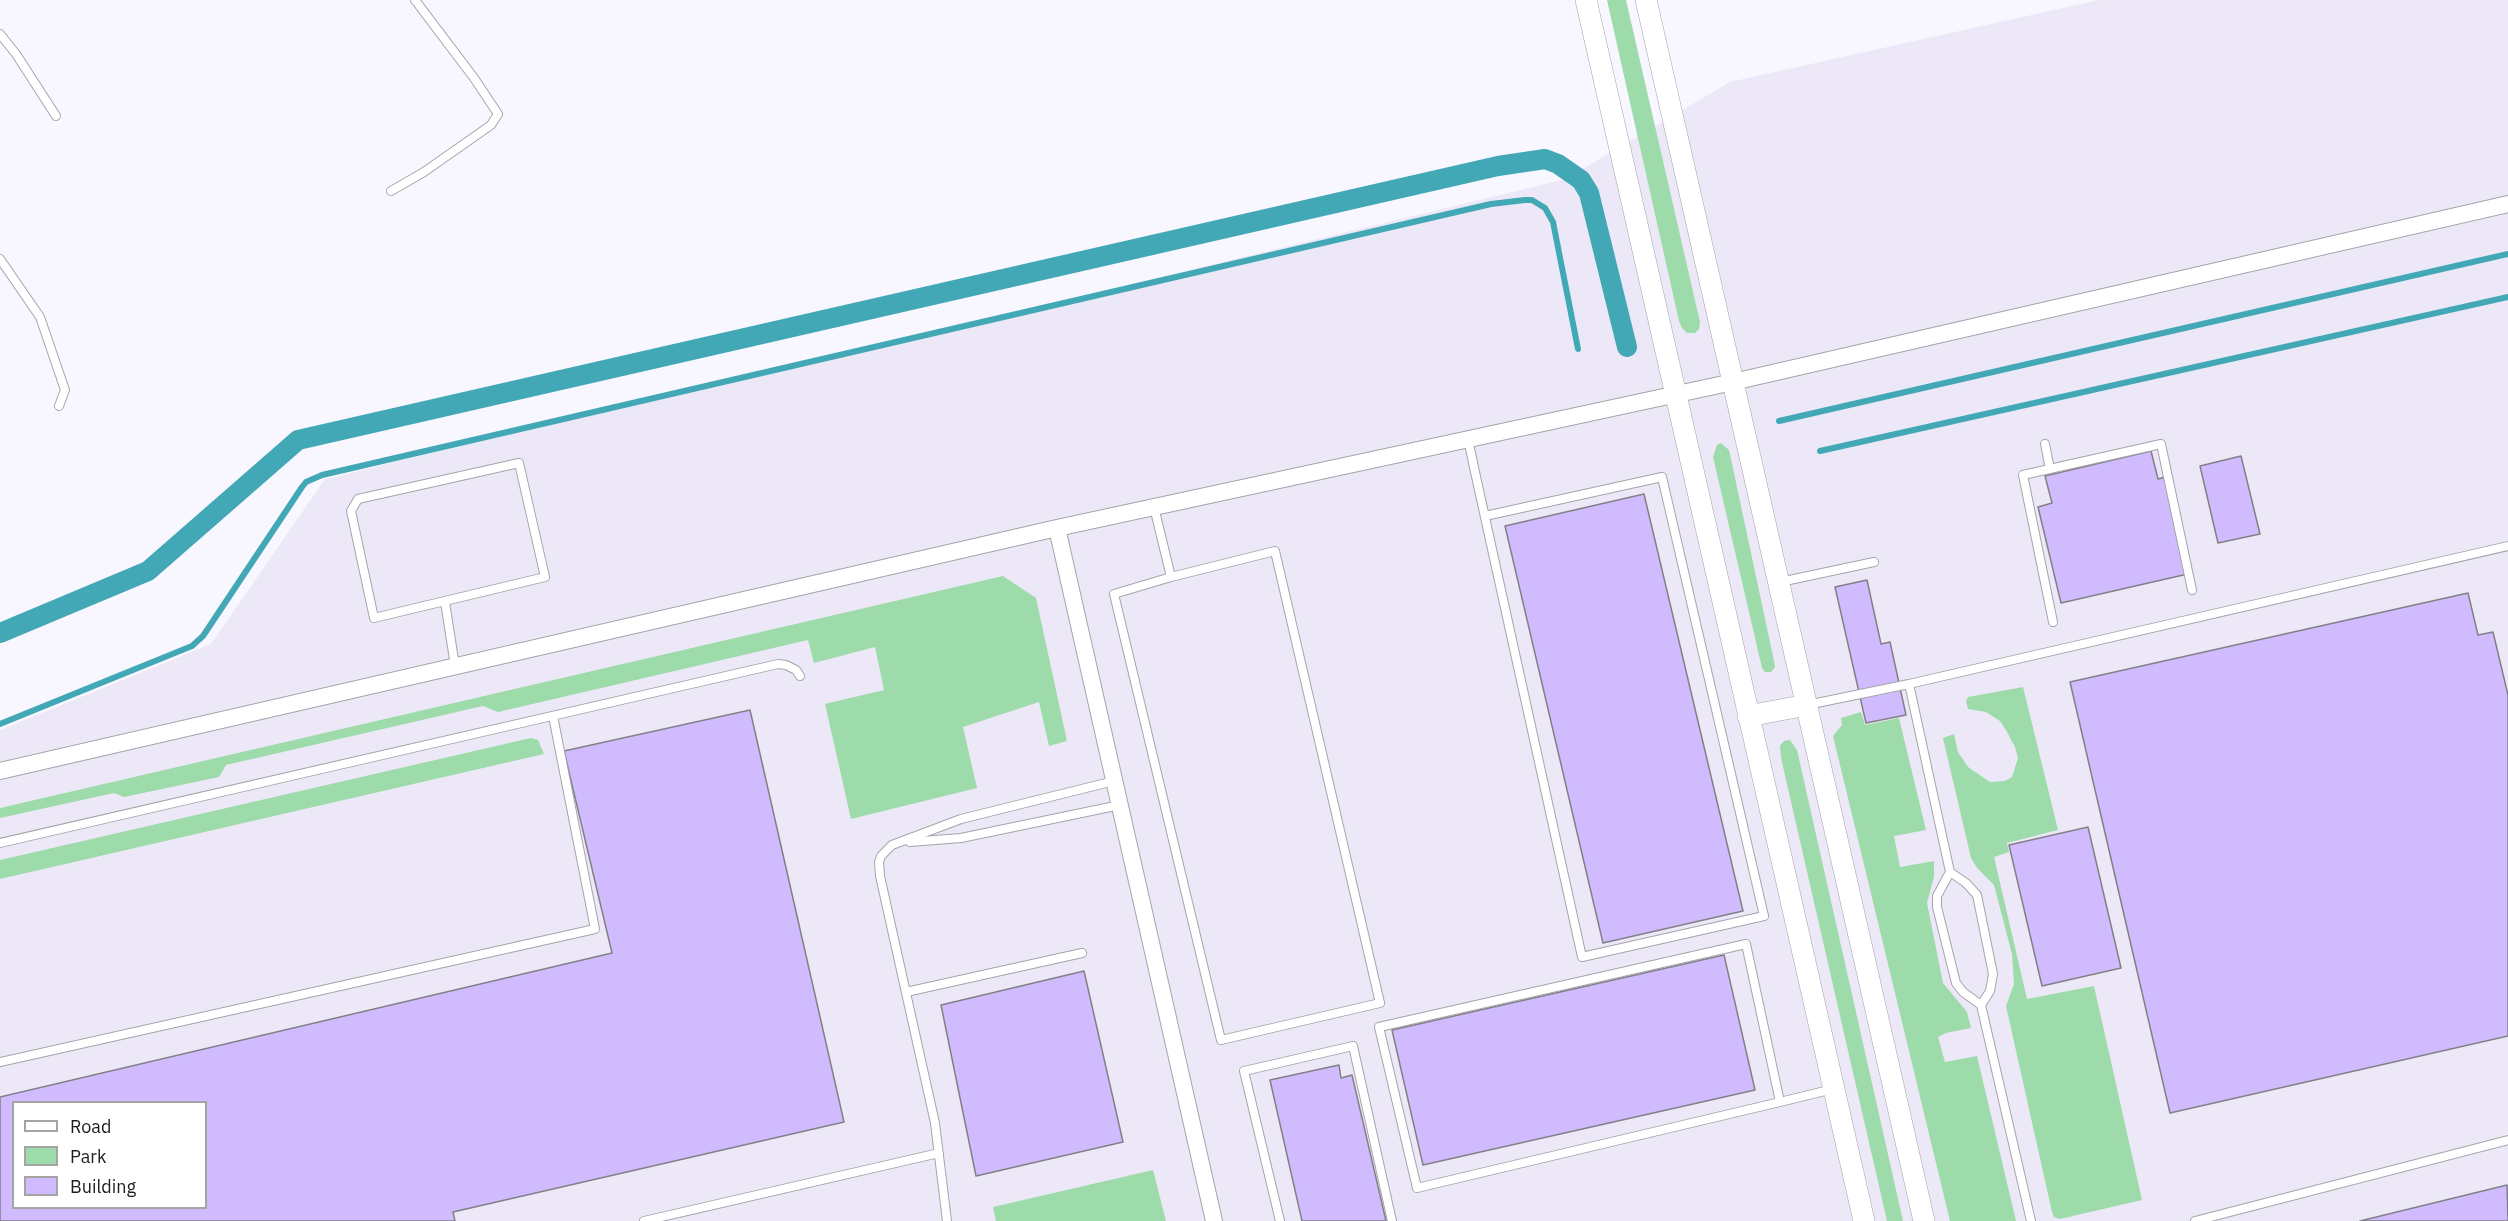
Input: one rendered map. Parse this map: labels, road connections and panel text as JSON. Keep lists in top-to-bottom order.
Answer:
{
  "legend": ["Road", "Park", "Building"]
}
